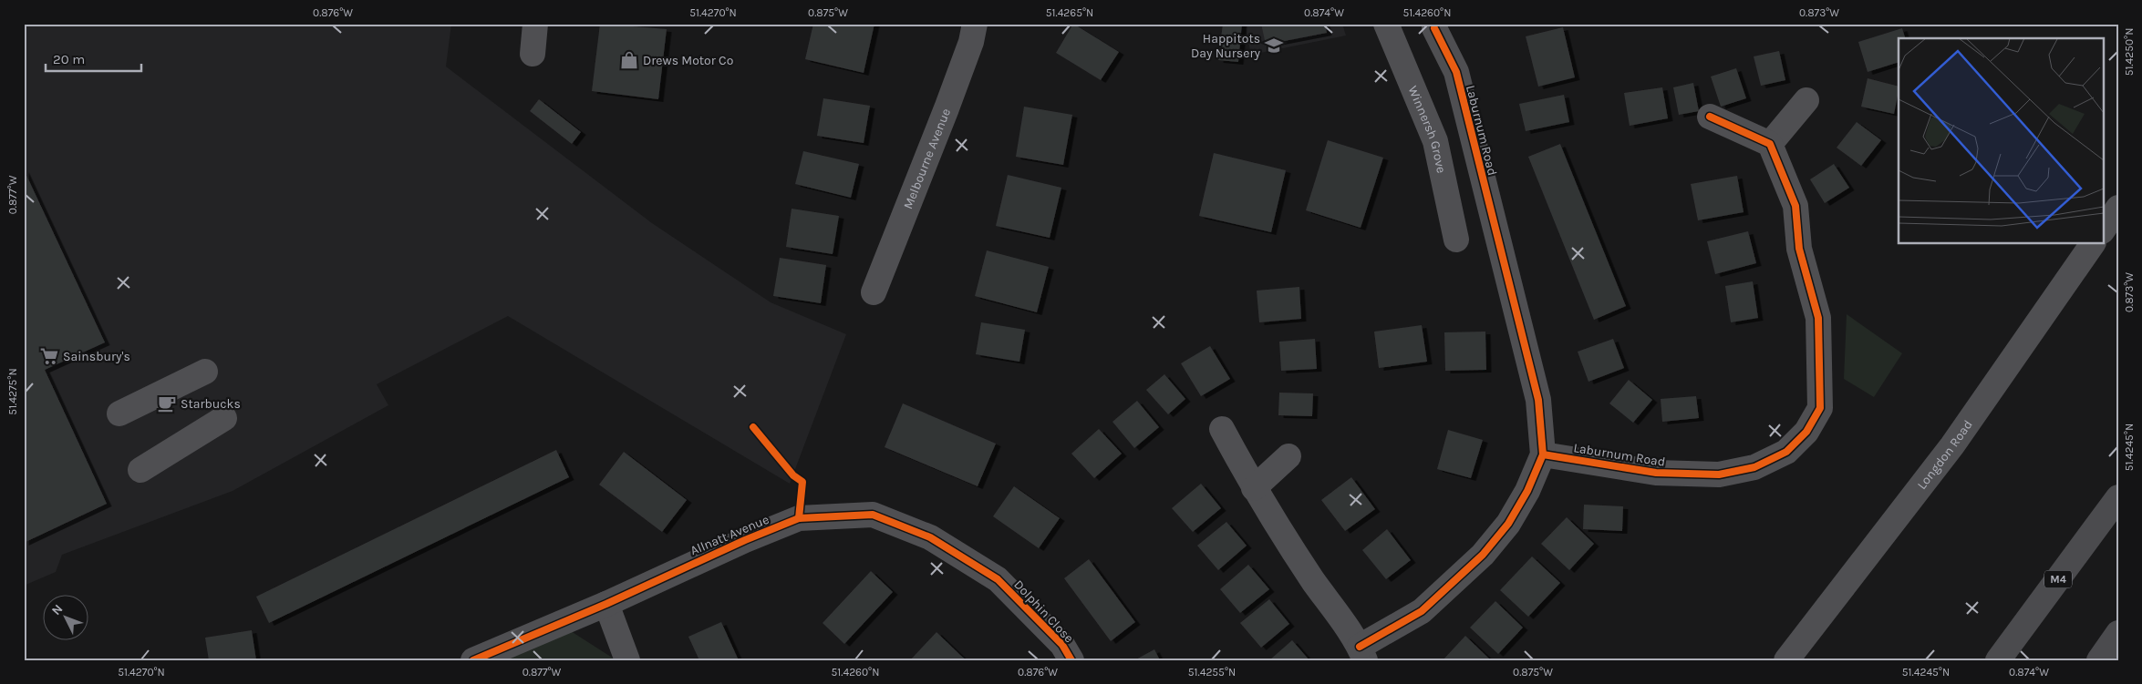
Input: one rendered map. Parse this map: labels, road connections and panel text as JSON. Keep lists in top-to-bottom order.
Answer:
{
  "streets": {
    "highway": ["M4"],
    "street": [
      "Winnersh Grove",
      "Laburnum Road",
      "Melbourne Avenue",
      "Longdon Road",
      "Allnatt Avenue",
      "Dolphin Close"
    ]
  },
  "crossings": [
    ["Allnatt Avenue", "Dolphin Close"]
  ],
  "places": {
    "school or university": ["Happitots Day Nursery"],
    "shop": ["Drews Motor Co"],
    "supermarket": ["Sainsbury's"],
    "cafe": ["Starbucks"]
  },
  "scale_bar": "20 m",
  "north": "top left",
  "coordinates": [
    "0.876°W",
    "51.4270°N",
    "0.875°W",
    "51.4265°N",
    "0.874°W",
    "51.4260°N",
    "0.873°W",
    "51.4250°N",
    "0.877°W",
    "51.4275°N",
    "51.4245°N",
    "51.4255°N"
  ]
}
